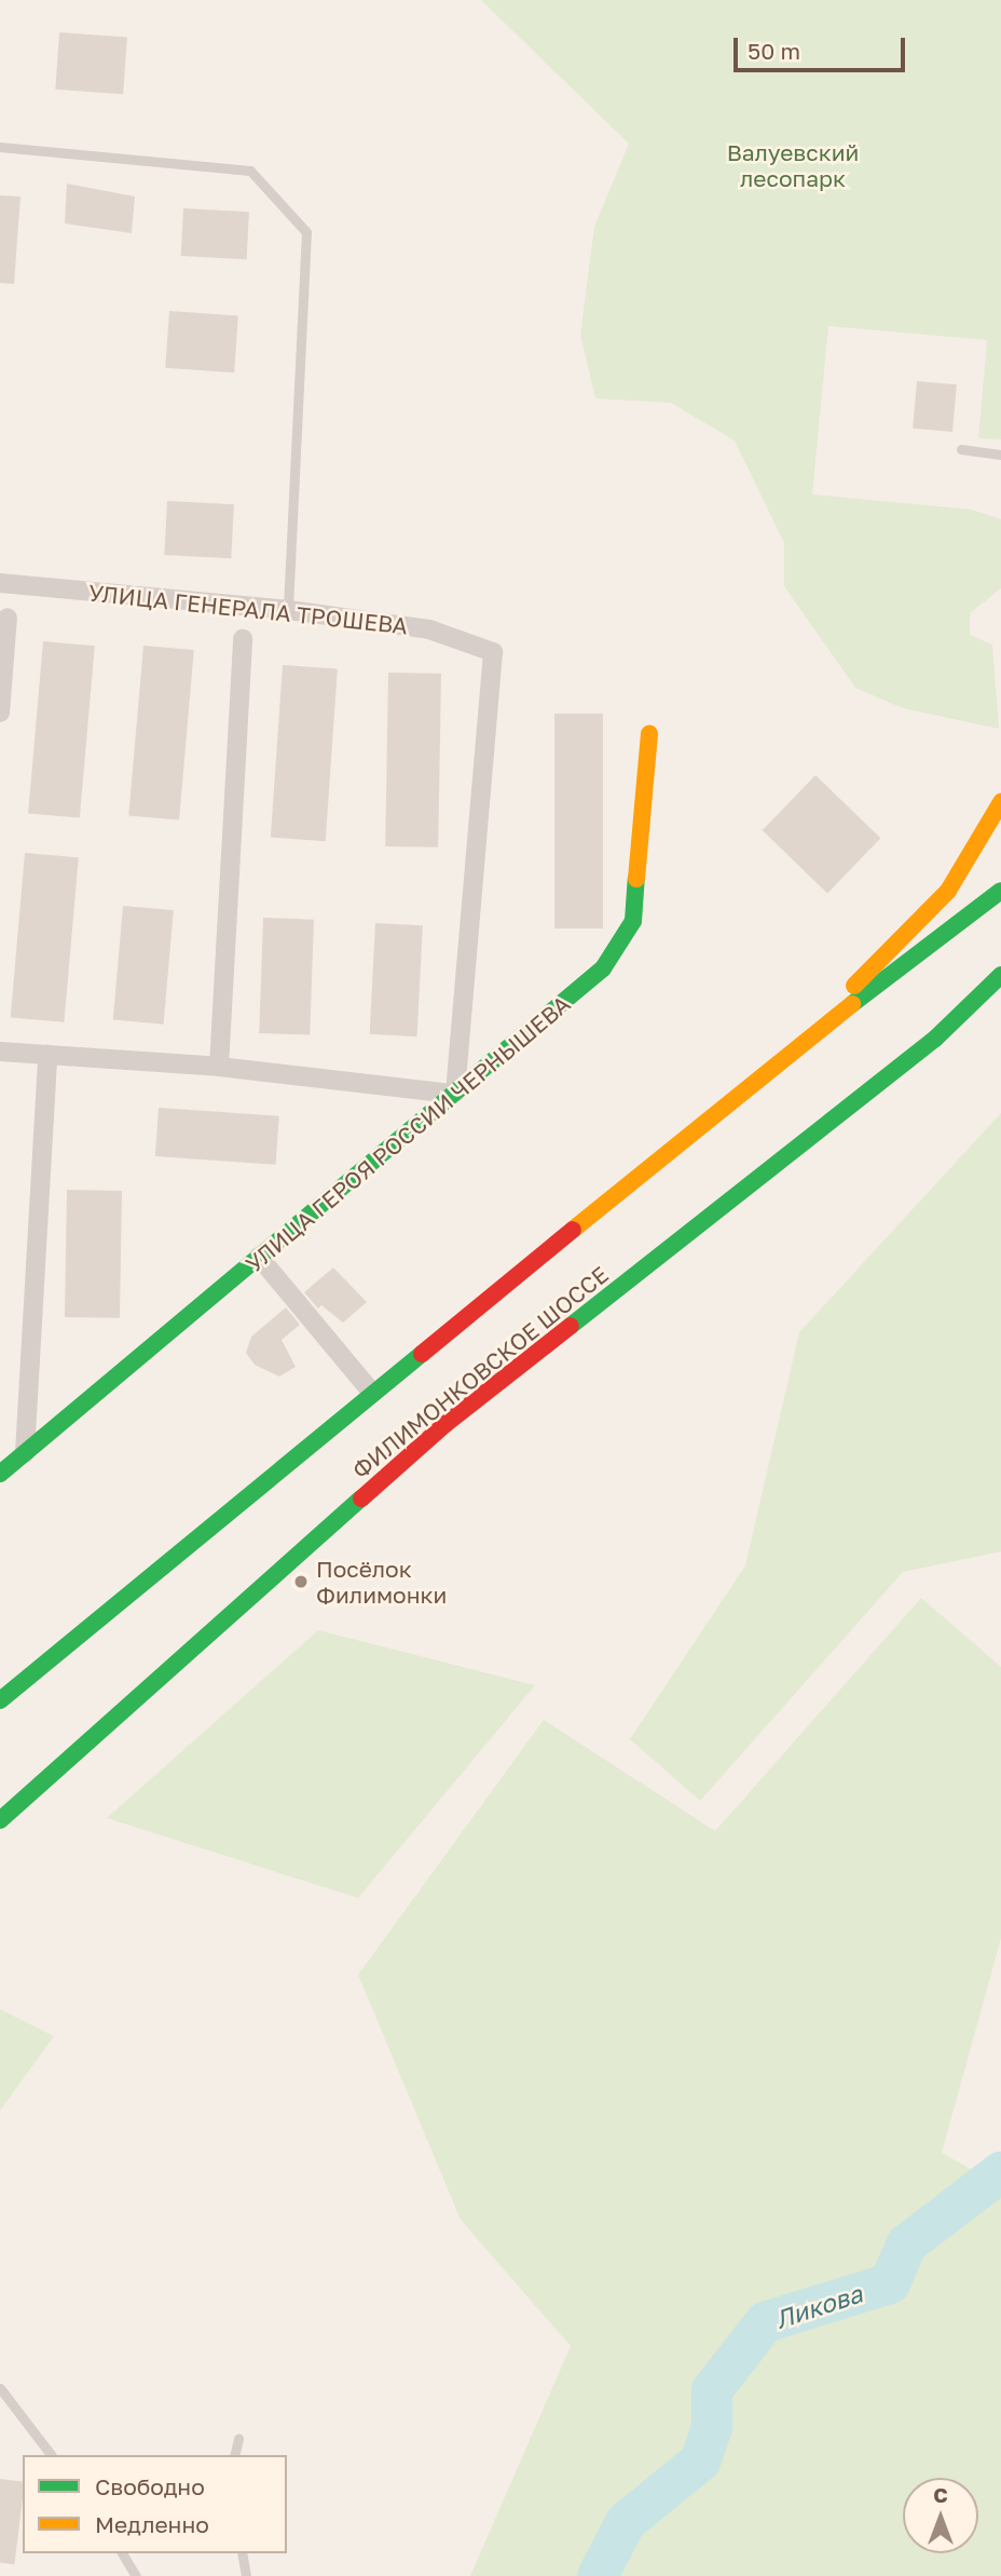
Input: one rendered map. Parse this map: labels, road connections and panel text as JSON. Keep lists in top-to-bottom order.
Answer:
{
  "streets": {
    "main road": ["УЛИЦА ГЕРОЯ РОССИИ ЧЕРНЫШЕВА", "ФИЛИМОНКОВСКОЕ ШОССЕ"],
    "street": ["УЛИЦА ГЕНЕРАЛА ТРОШЕВА"]
  },
  "crossings": [
    ["УЛИЦА ГЕНЕРАЛА ТРОШЕВА", "УЛИЦА ГЕРОЯ РОССИИ ЧЕРНЫШЕВА"]
  ],
  "water": ["Ликова"],
  "parks": ["Валуевский лесопарк"],
  "places": ["Посёлок Филимонки"],
  "legend": ["Свободно", "Медленно"],
  "scale_bar": "50 m",
  "north": "top"
}
